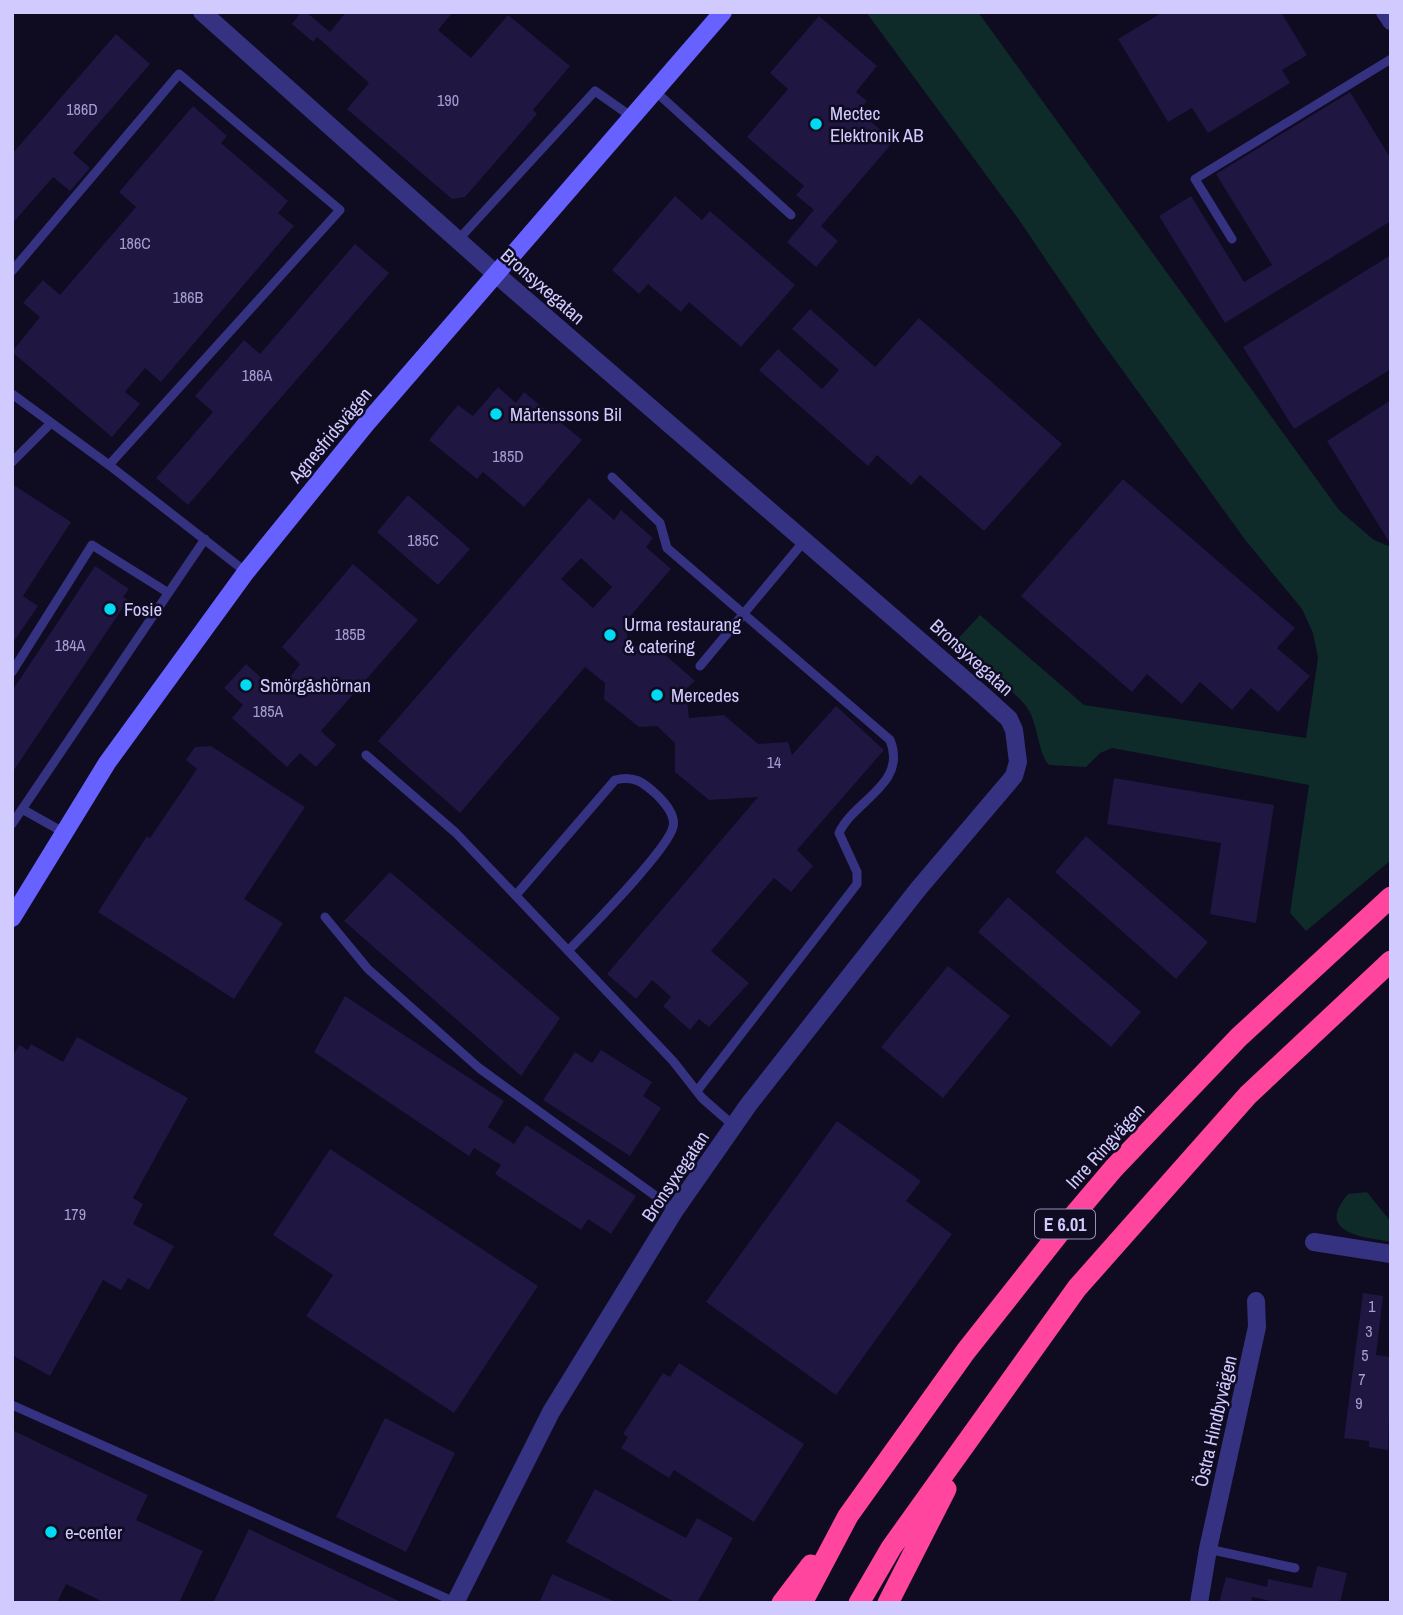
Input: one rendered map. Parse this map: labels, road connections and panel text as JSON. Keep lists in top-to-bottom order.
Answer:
{
  "streets": {
    "highway": ["Inre Ringvägen", "E 6.01"],
    "main road": ["Agnesfridsvägen"],
    "street": ["Bronsyxegatan", "Östra Hindbyvägen"]
  },
  "crossings": [
    ["Bronsyxegatan", "Agnesfridsvägen"]
  ],
  "places": [
    "Mectec Elektronik AB",
    "Mårtenssons Bil",
    "Fosie",
    "Urma restaurang & catering",
    "Smörgåshörnan",
    "Mercedes",
    "e-center"
  ],
  "house_numbers": [
    "190",
    "186D",
    "186C",
    "186B",
    "186A",
    "185D",
    "185C",
    "185B",
    "184A",
    "185A",
    "14",
    "179",
    "1",
    "3",
    "5",
    "7",
    "9"
  ]
}
